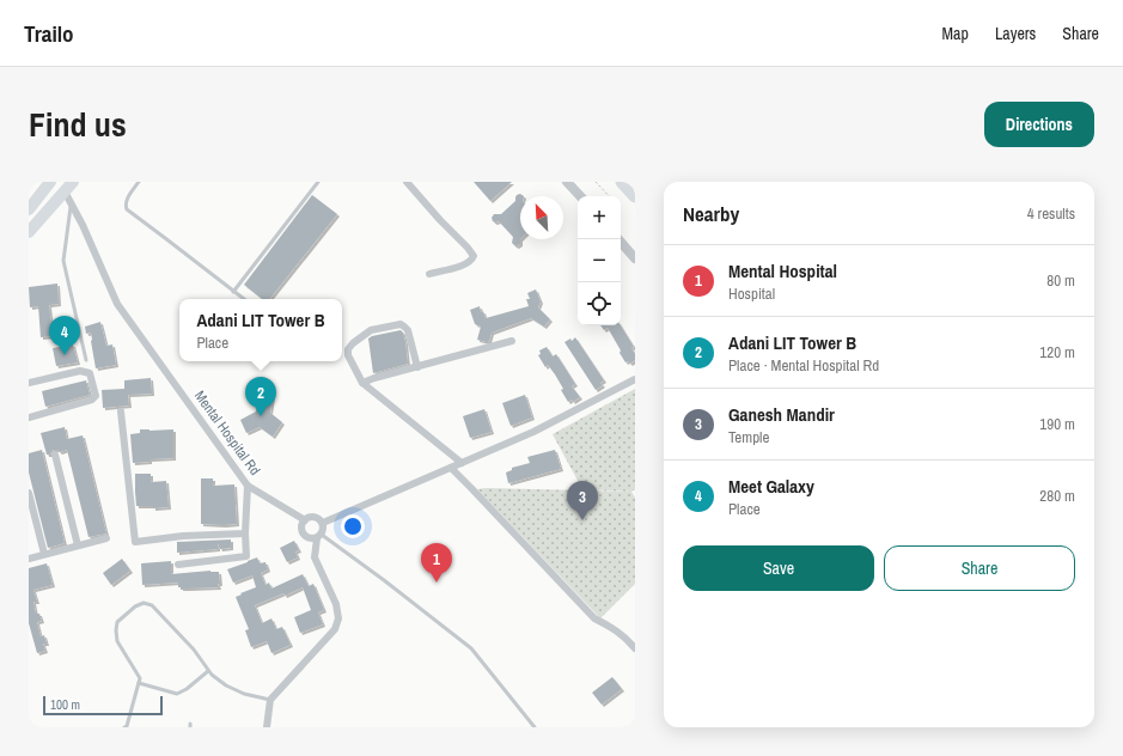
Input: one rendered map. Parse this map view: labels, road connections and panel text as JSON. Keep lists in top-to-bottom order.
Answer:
{
  "streets": {
    "street": ["Mental Hospital Rd"]
  },
  "scale_bar": "100 m",
  "north": "top left",
  "page": {
    "header": "Trailo",
    "nav": ["Map", "Layers", "Share"],
    "title": "Find us",
    "buttons": [
      "Directions",
      ["Save", "Share"]
    ],
    "heading": ["Nearby", "4 results"],
    "map_buttons": ["+", "−"],
    "list": [
      {
        "mark": "1",
        "name": "Mental Hospital",
        "note": "Hospital",
        "value": "80 m"
      },
      {
        "mark": "2",
        "name": "Adani LIT Tower B",
        "note": "Place · Mental Hospital Rd",
        "value": "120 m"
      },
      {
        "mark": "3",
        "name": "Ganesh Mandir",
        "note": "Temple",
        "value": "190 m"
      },
      {
        "mark": "4",
        "name": "Meet Galaxy",
        "note": "Place",
        "value": "280 m"
      }
    ],
    "popup": ["Adani LIT Tower B", "Place"],
    "pins": [
      "4",
      "2",
      "3",
      "1"
    ],
    "scale": "100 m"
  }
}
